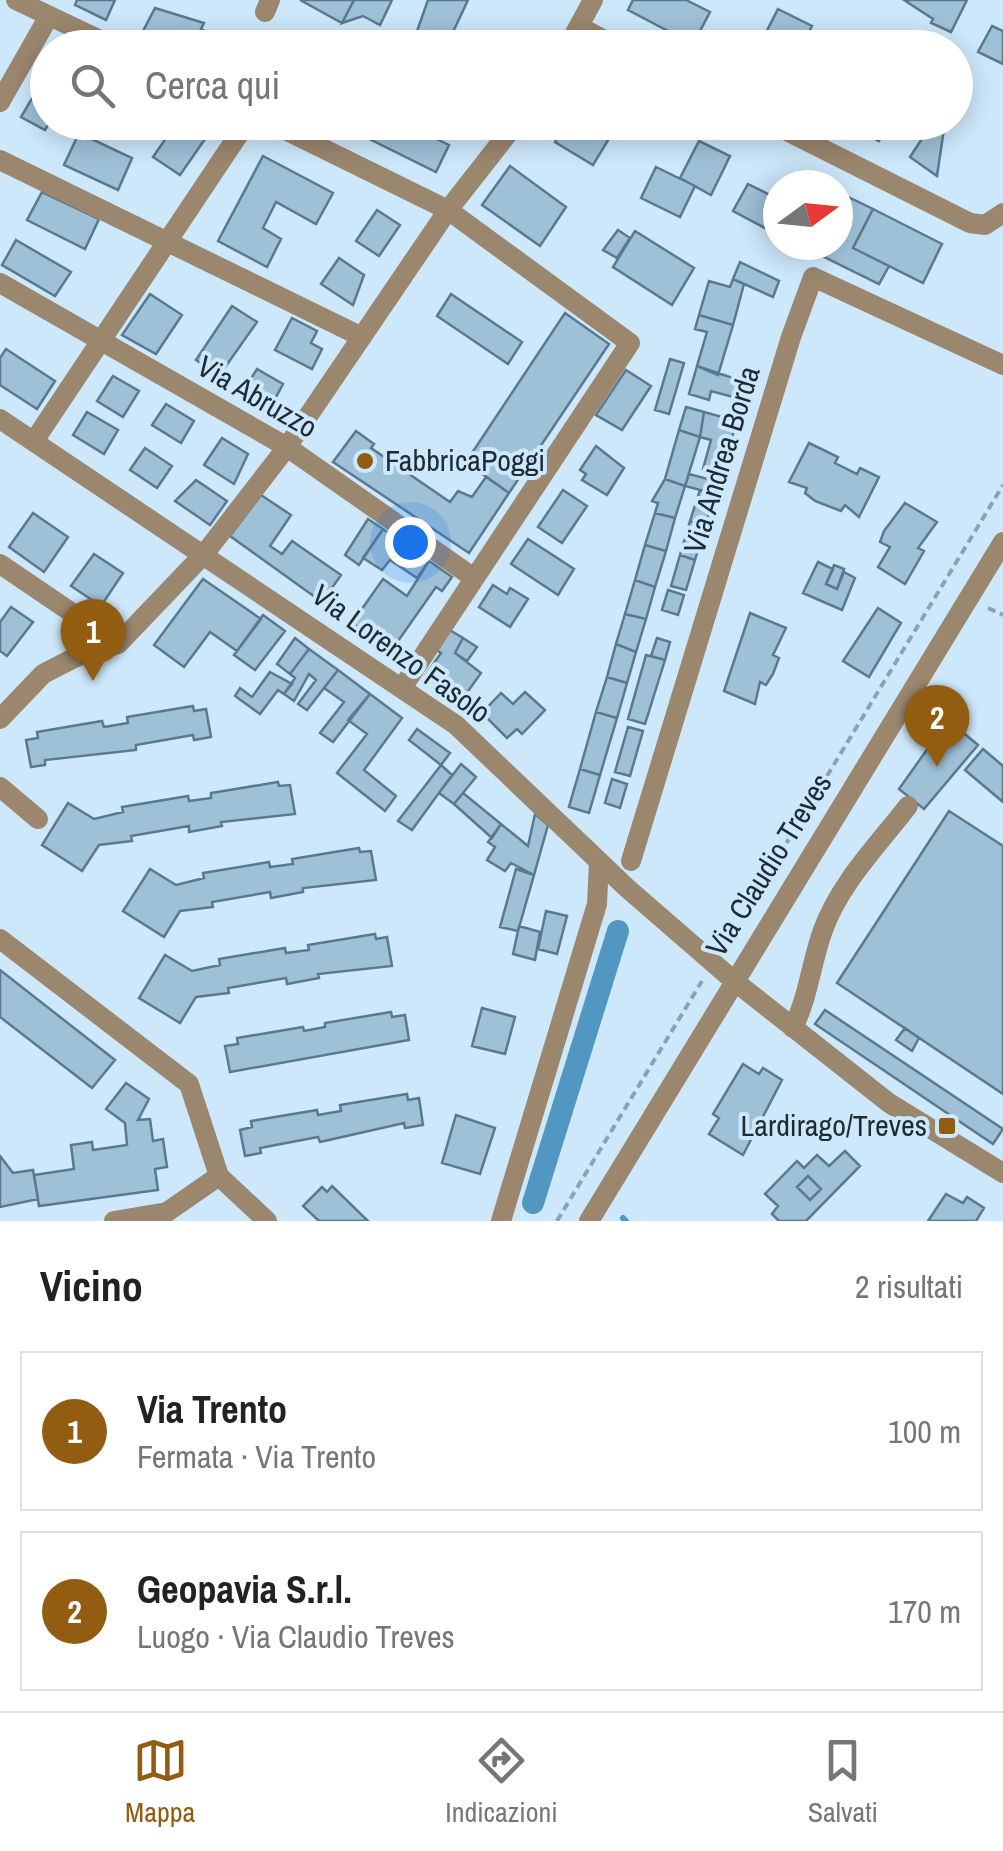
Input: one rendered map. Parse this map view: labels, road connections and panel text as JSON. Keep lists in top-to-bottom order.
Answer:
{
  "streets": {
    "street": [
      "Via Abruzzo",
      "Via Andrea Borda",
      "Via Lorenzo Fasolo",
      "Via Claudio Treves"
    ]
  },
  "crossings": [
    ["Via Lorenzo Fasolo", "Via Claudio Treves"]
  ],
  "places": {
    "other": ["FabbricaPoggi"],
    "transit": ["Lardirago/Treves"]
  },
  "north": "right",
  "page": {
    "search": "Cerca qui",
    "pins": ["1", "2"],
    "heading": ["Vicino", "2 risultati"],
    "list": [
      {
        "mark": "1",
        "name": "Via Trento",
        "note": "Fermata · Via Trento",
        "value": "100 m"
      },
      {
        "mark": "2",
        "name": "Geopavia S.r.l.",
        "note": "Luogo · Via Claudio Treves",
        "value": "170 m"
      }
    ],
    "nav": ["Mappa", "Indicazioni", "Salvati"]
  }
}
